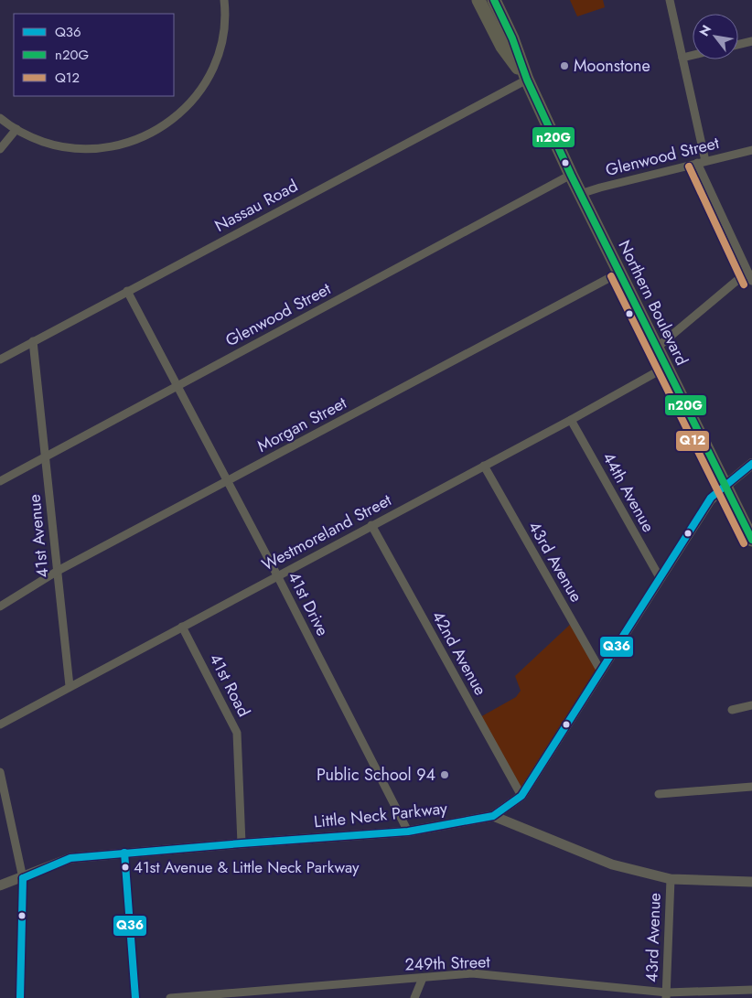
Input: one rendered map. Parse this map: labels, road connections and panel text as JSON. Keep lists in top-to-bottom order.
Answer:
{
  "streets": {
    "main road": ["Northern Boulevard", "Little Neck Parkway"],
    "street": [
      "Glenwood Street",
      "Nassau Road",
      "Morgan Street",
      "44th Avenue",
      "Westmoreland Street",
      "41st Avenue",
      "43rd Avenue",
      "41st Drive",
      "42nd Avenue",
      "41st Road",
      "249th Street"
    ]
  },
  "crossings": [
    ["Glenwood Street", "Northern Boulevard"],
    ["Glenwood Street", "41st Avenue"],
    ["Glenwood Street", "41st Drive"],
    ["Nassau Road", "Northern Boulevard"],
    ["Nassau Road", "41st Avenue"],
    ["Nassau Road", "41st Drive"],
    ["Northern Boulevard", "Morgan Street"],
    ["Northern Boulevard", "Westmoreland Street"],
    ["Northern Boulevard", "Little Neck Parkway"],
    ["Morgan Street", "41st Avenue"],
    ["Morgan Street", "41st Drive"],
    ["44th Avenue", "Westmoreland Street"],
    ["44th Avenue", "Little Neck Parkway"],
    ["Westmoreland Street", "41st Avenue"],
    ["Westmoreland Street", "43rd Avenue"],
    ["Westmoreland Street", "41st Drive"],
    ["Westmoreland Street", "42nd Avenue"],
    ["Westmoreland Street", "41st Road"],
    ["43rd Avenue", "Little Neck Parkway"],
    ["43rd Avenue", "249th Street"],
    ["41st Drive", "Little Neck Parkway"],
    ["42nd Avenue", "Little Neck Parkway"],
    ["41st Road", "Little Neck Parkway"]
  ],
  "places": ["Moonstone", "Public School 94", "41st Avenue & Little Neck Parkway"],
  "lines": ["transit line n20G", "transit line Q12", "transit line Q36"],
  "legend": ["Q36", "n20G", "Q12"],
  "north": "top left"
}
